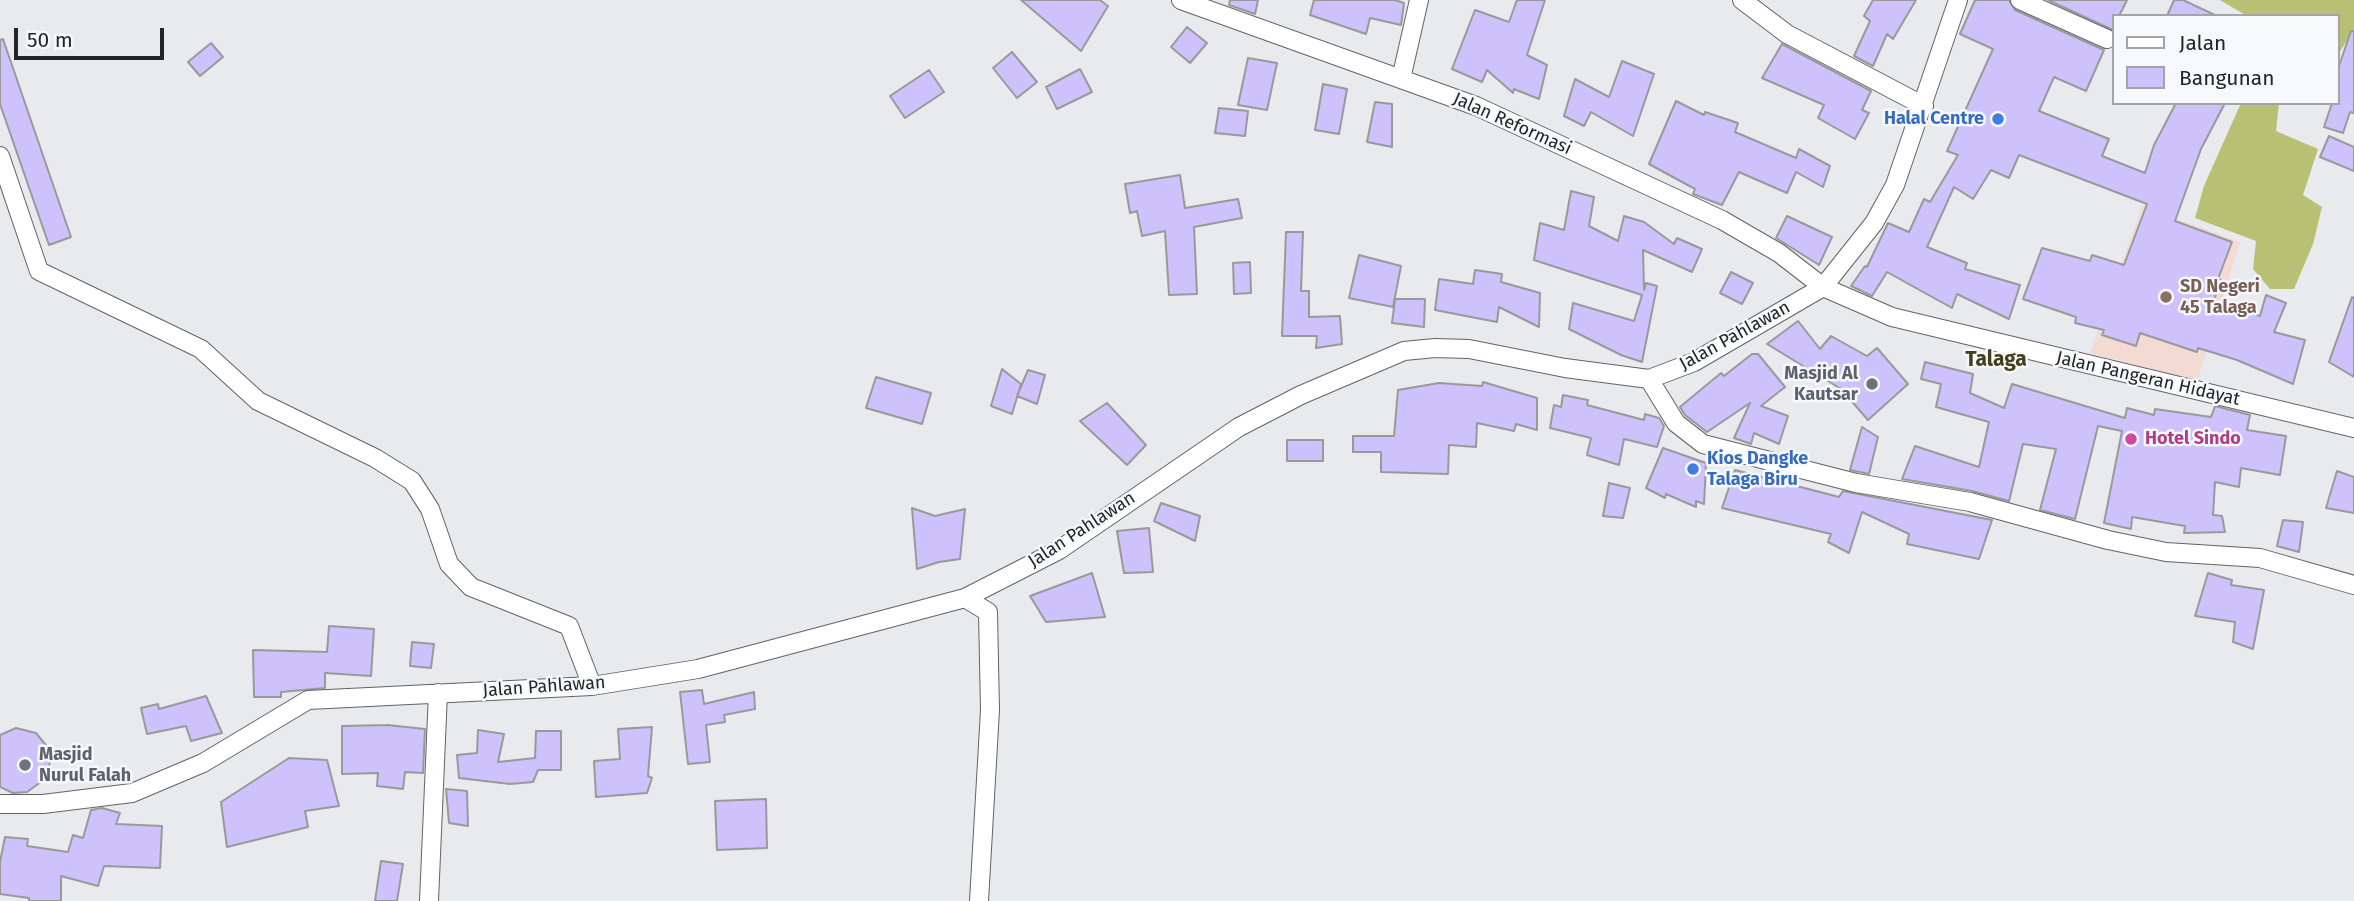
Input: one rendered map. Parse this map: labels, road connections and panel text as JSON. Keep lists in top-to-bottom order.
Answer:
{
  "streets": {
    "street": ["Jalan Reformasi", "Jalan Pahlawan", "Jalan Pangeran Hidayat"]
  },
  "crossings": [
    ["Jalan Reformasi", "Jalan Pahlawan"],
    ["Jalan Reformasi", "Jalan Pangeran Hidayat"],
    ["Jalan Pahlawan", "Jalan Pangeran Hidayat"]
  ],
  "districts": ["Talaga"],
  "places": [
    "Halal Centre",
    "SD Negeri 45 Talaga",
    "Masjid Al Kautsar",
    "Hotel Sindo",
    "Kios Dangke Talaga Biru",
    "Masjid Nurul Falah"
  ],
  "legend": ["Jalan", "Bangunan"],
  "scale_bar": "50 m"
}
